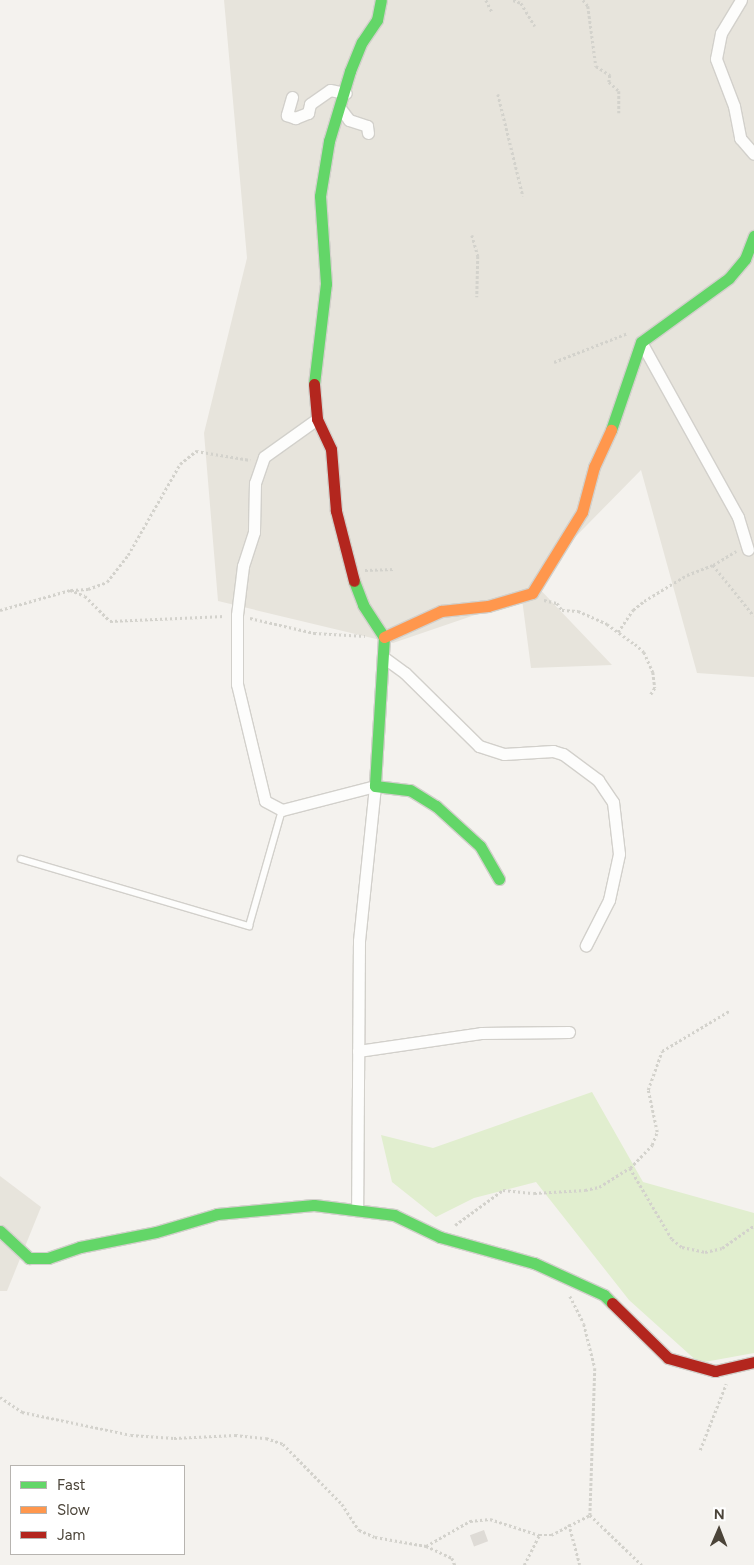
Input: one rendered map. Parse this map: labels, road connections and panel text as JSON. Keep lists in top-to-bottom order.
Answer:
{
  "legend": ["Fast", "Slow", "Jam"],
  "north": "top"
}
